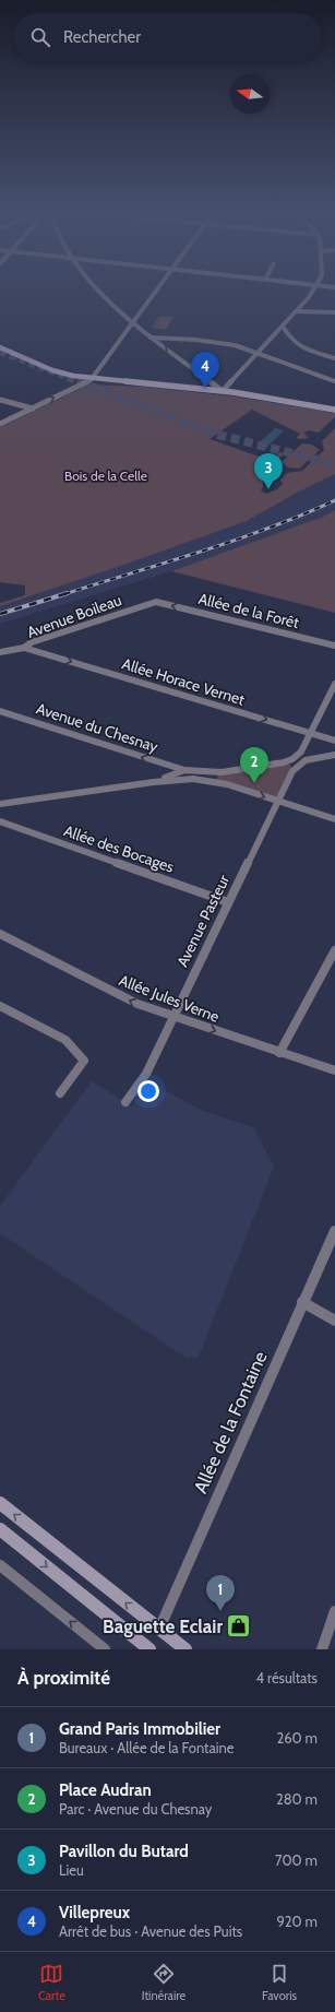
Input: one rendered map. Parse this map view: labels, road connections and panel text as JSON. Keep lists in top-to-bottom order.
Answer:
{
  "streets": {
    "street": [
      "Allée de la Forêt",
      "Avenue Boileau",
      "Allée Horace Vernet",
      "Avenue du Chesnay",
      "Allée des Bocages",
      "Avenue Pasteur",
      "Allée Jules Verne",
      "Allée de la Fontaine"
    ]
  },
  "crossings": [
    ["Allée de la Forêt", "Avenue Boileau"],
    ["Avenue Boileau", "Allée Horace Vernet"],
    ["Allée des Bocages", "Avenue Pasteur"],
    ["Avenue Pasteur", "Allée Jules Verne"]
  ],
  "one_way": ["Allée de la Forêt", "Allée Horace Vernet", "Avenue du Chesnay"],
  "parks": ["Bois de la Celle"],
  "places": {
    "shop": ["Baguette Eclair"]
  },
  "north": "left",
  "page": {
    "search": "Rechercher",
    "pins": [
      "4",
      "3",
      "2",
      "1"
    ],
    "heading": ["À proximité", "4 résultats"],
    "list": [
      {
        "mark": "1",
        "name": "Grand Paris Immobilier",
        "note": "Bureaux · Allée de la Fontaine",
        "value": "260 m"
      },
      {
        "mark": "2",
        "name": "Place Audran",
        "note": "Parc · Avenue du Chesnay",
        "value": "280 m"
      },
      {
        "mark": "3",
        "name": "Pavillon du Butard",
        "note": "Lieu",
        "value": "700 m"
      },
      {
        "mark": "4",
        "name": "Villepreux",
        "note": "Arrêt de bus · Avenue des Puits",
        "value": "920 m"
      }
    ],
    "nav": ["Carte", "Itinéraire", "Favoris"]
  }
}
